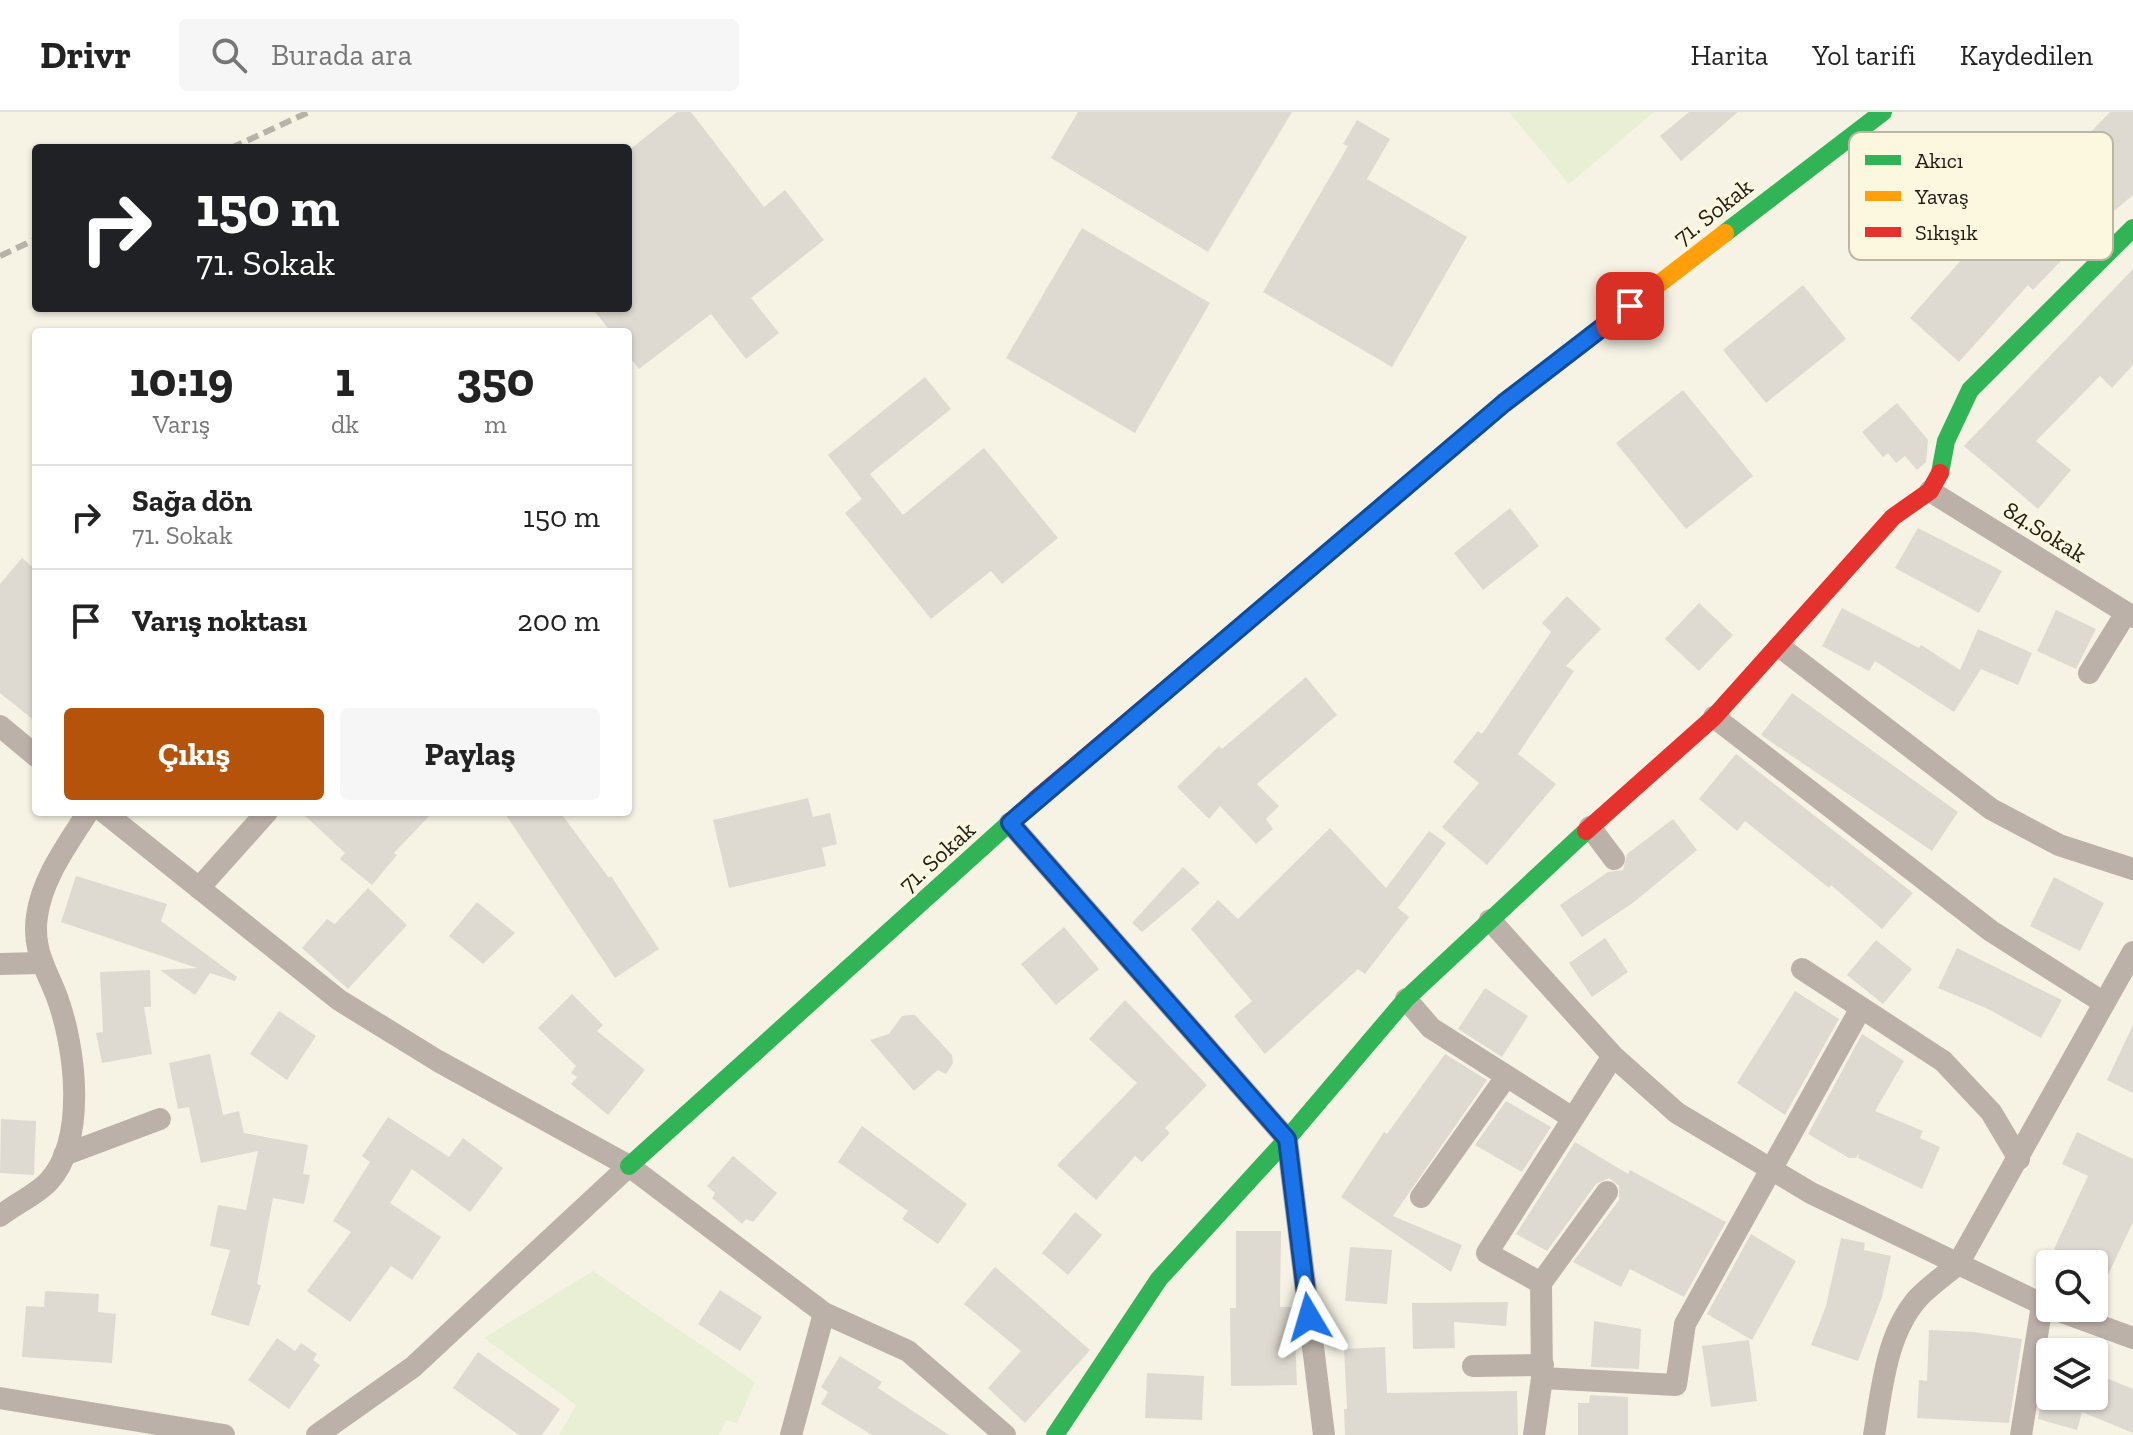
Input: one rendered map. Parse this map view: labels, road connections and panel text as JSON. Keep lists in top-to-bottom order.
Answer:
{
  "streets": {
    "street": ["71. Sokak", "84.Sokak"]
  },
  "legend": ["Akıcı", "Yavaş", "Sıkışık"],
  "page": {
    "header": "Drivr",
    "search": "Burada ara",
    "nav": ["Harita", "Yol tarifi", "Kaydedilen"],
    "turn": ["150 m", "71. Sokak"],
    "eta": [
      "10:19",
      "Varış",
      "1",
      "dk",
      "350",
      "m"
    ],
    "list": [
      {
        "name": "Sağa dön",
        "note": "71. Sokak",
        "value": "150 m"
      },
      {
        "name": "Varış noktası",
        "value": "200 m"
      }
    ],
    "buttons": ["Çıkış", "Paylaş"]
  }
}
